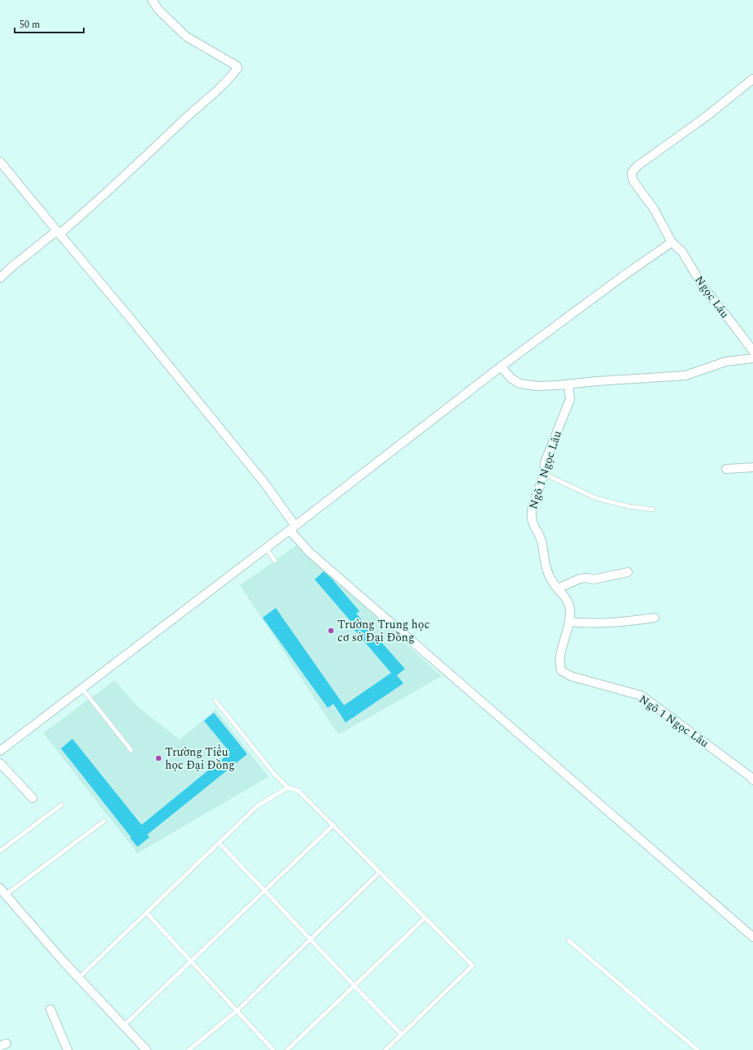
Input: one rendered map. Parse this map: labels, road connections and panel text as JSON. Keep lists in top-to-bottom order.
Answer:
{
  "streets": {
    "street": ["Ngọc Lâu", "Ngõ 1 Ngọc Lâu"]
  },
  "places": ["Trường Trung học cơ sở Đại Đồng", "Trường Tiểu học Đại Đồng"],
  "scale_bar": "50 m"
}
